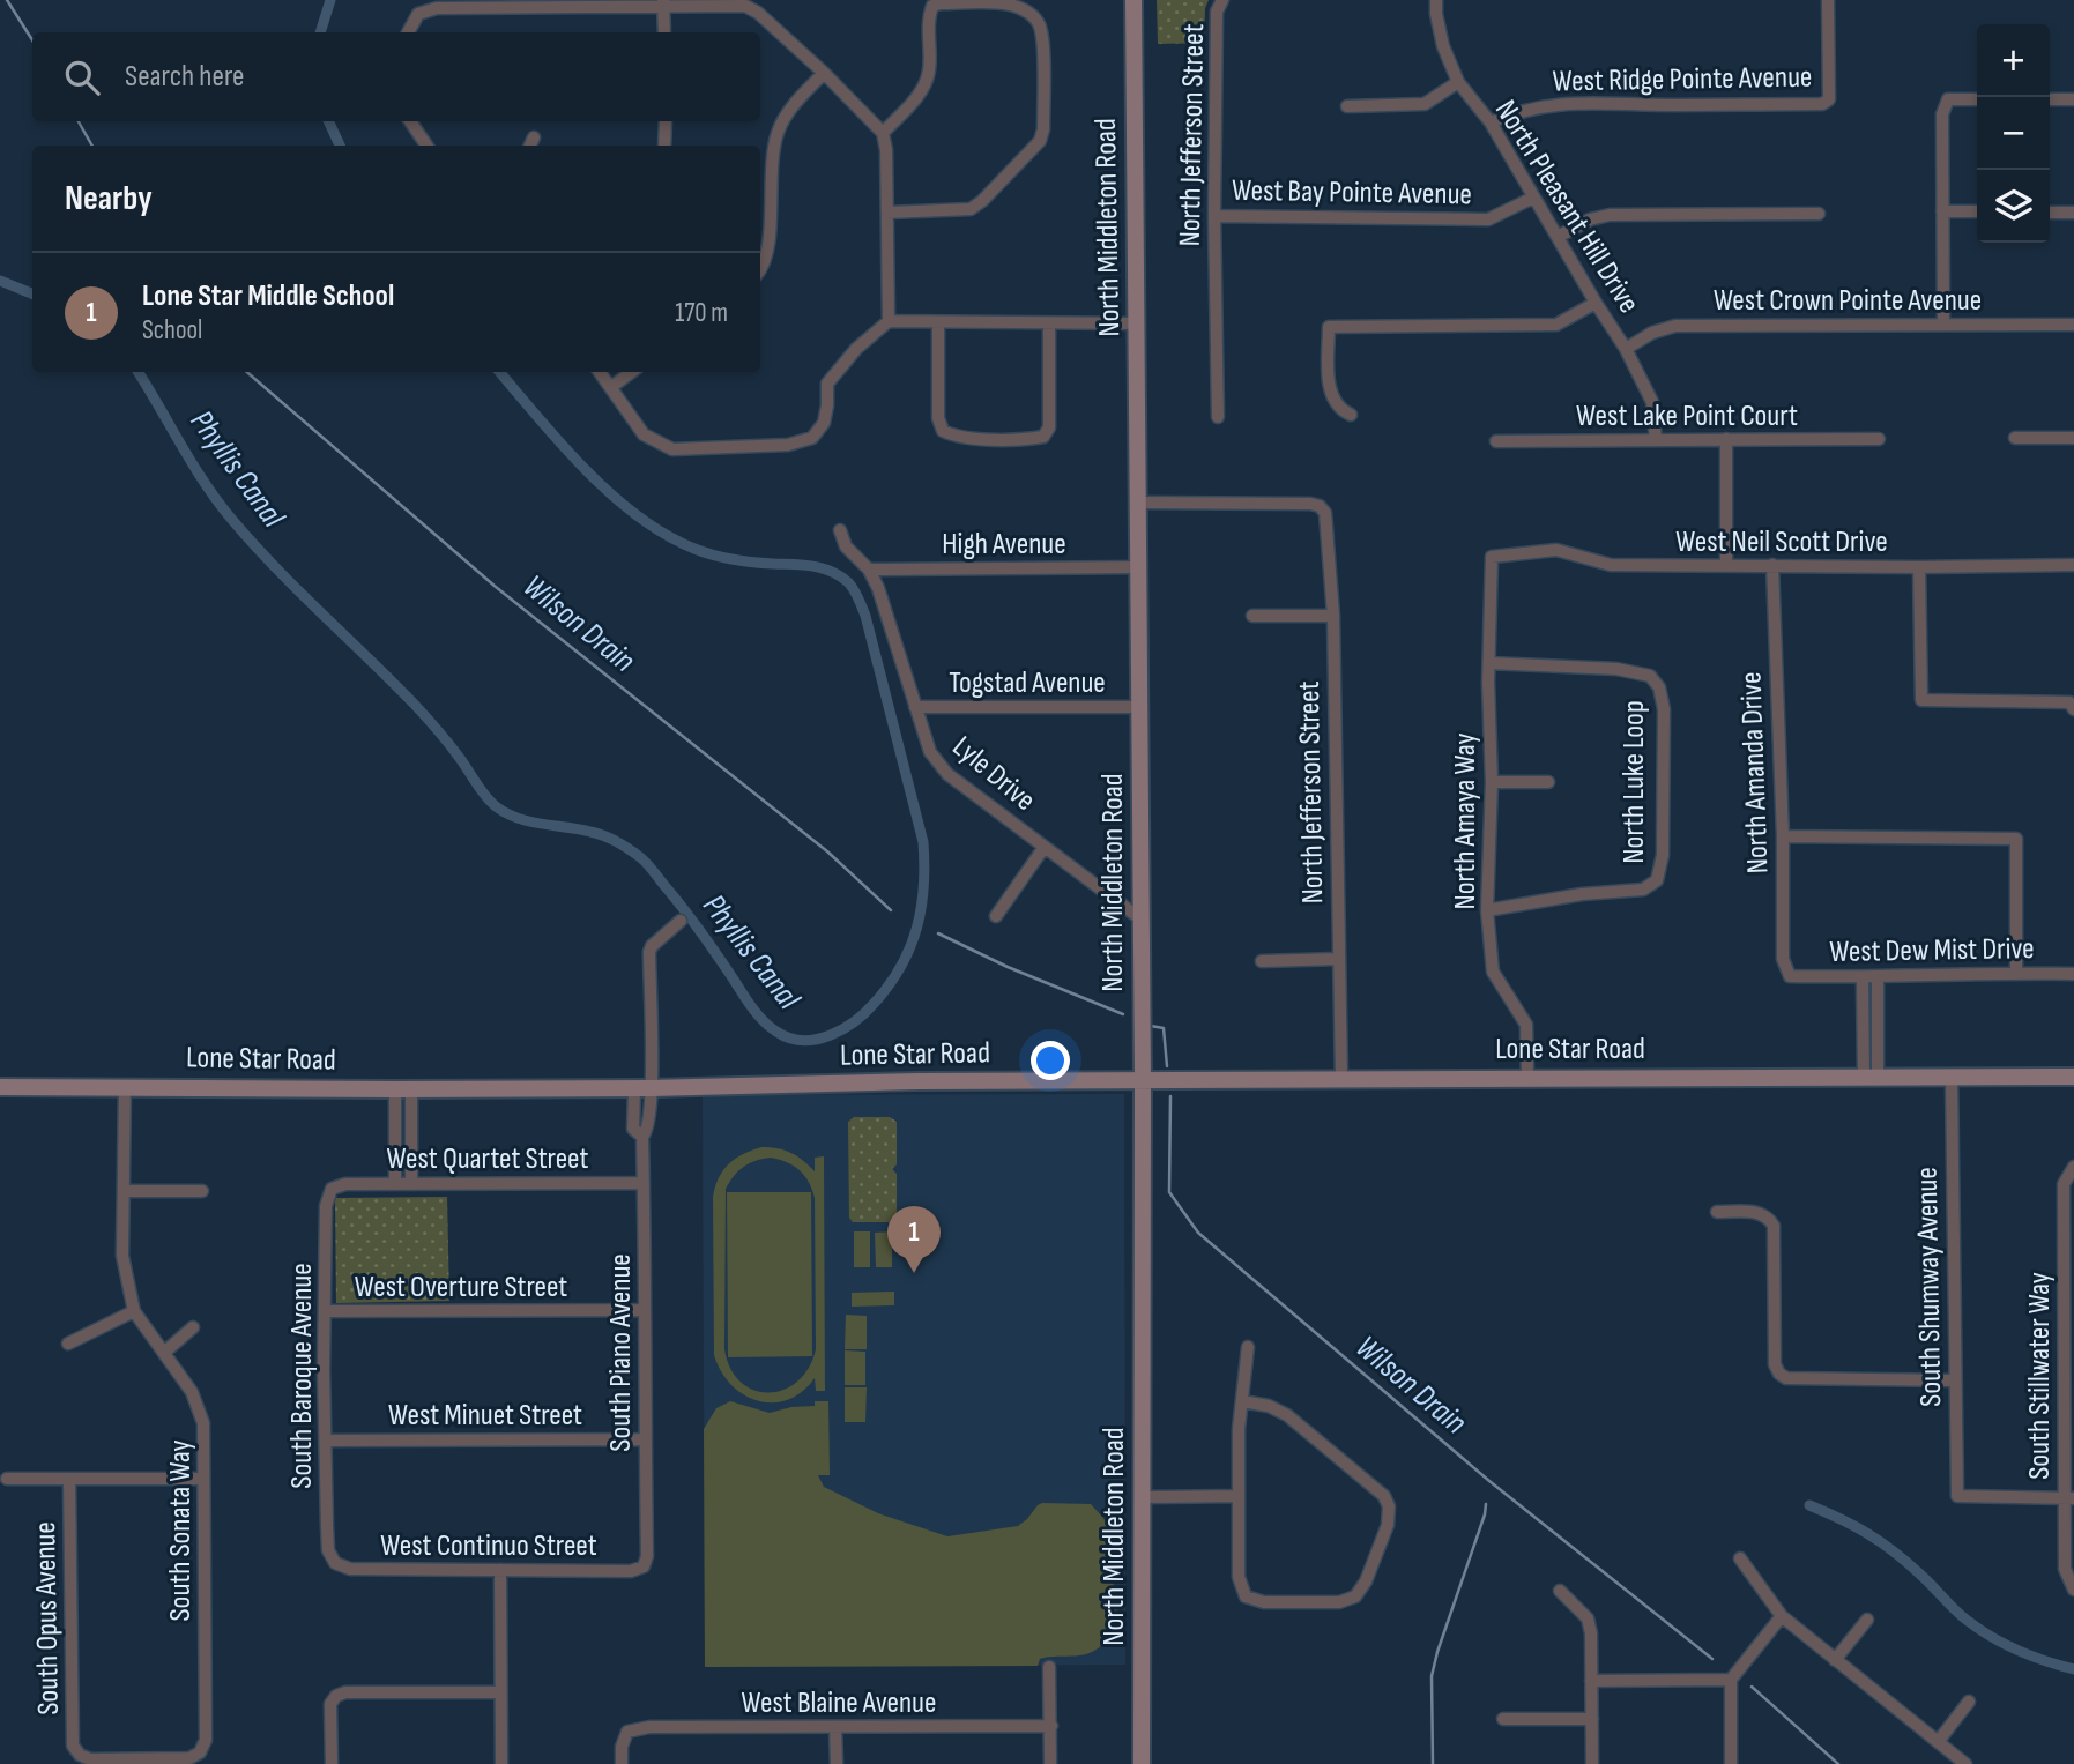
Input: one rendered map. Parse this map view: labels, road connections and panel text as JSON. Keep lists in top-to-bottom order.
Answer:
{
  "streets": {
    "main road": ["North Middleton Road", "Lone Star Road"],
    "street": [
      "West Ridge Pointe Avenue",
      "North Jefferson Street",
      "West Bay Pointe Avenue",
      "North Pleasant Hill Drive",
      "West Crown Pointe Avenue",
      "West Lake Point Court",
      "West Neil Scott Drive",
      "High Avenue",
      "Togstad Avenue",
      "North Amanda Drive",
      "Lyle Drive",
      "North Luke Loop",
      "North Amaya Way",
      "West Dew Mist Drive",
      "West Quartet Street",
      "West Overture Street",
      "South Shumway Avenue",
      "South Piano Avenue",
      "South Baroque Avenue",
      "South Stillwater Way",
      "West Minuet Street",
      "South Sonata Way",
      "West Continuo Street",
      "South Opus Avenue",
      "West Blaine Avenue"
    ]
  },
  "crossings": [
    ["West Ridge Pointe Avenue", "North Pleasant Hill Drive"],
    ["North Jefferson Street", "West Bay Pointe Avenue"],
    ["North Jefferson Street", "North Middleton Road"],
    ["North Jefferson Street", "Lone Star Road"],
    ["West Bay Pointe Avenue", "North Pleasant Hill Drive"],
    ["North Pleasant Hill Drive", "West Crown Pointe Avenue"],
    ["North Pleasant Hill Drive", "West Lake Point Court"],
    ["North Middleton Road", "High Avenue"],
    ["North Middleton Road", "Togstad Avenue"],
    ["North Middleton Road", "Lyle Drive"],
    ["North Middleton Road", "Lone Star Road"],
    ["West Neil Scott Drive", "North Amanda Drive"],
    ["West Neil Scott Drive", "North Amaya Way"],
    ["High Avenue", "Lyle Drive"],
    ["Togstad Avenue", "Lyle Drive"],
    ["North Amanda Drive", "West Dew Mist Drive"],
    ["North Luke Loop", "North Amaya Way"],
    ["North Amaya Way", "Lone Star Road"],
    ["Lone Star Road", "South Shumway Avenue"],
    ["Lone Star Road", "South Piano Avenue"],
    ["Lone Star Road", "South Sonata Way"],
    ["West Quartet Street", "South Piano Avenue"],
    ["West Quartet Street", "South Baroque Avenue"],
    ["West Overture Street", "South Piano Avenue"],
    ["West Overture Street", "South Baroque Avenue"],
    ["South Shumway Avenue", "South Stillwater Way"],
    ["South Piano Avenue", "West Minuet Street"],
    ["South Piano Avenue", "West Continuo Street"],
    ["South Baroque Avenue", "West Minuet Street"],
    ["South Baroque Avenue", "West Continuo Street"],
    ["South Sonata Way", "South Opus Avenue"]
  ],
  "water": ["Phyllis Canal", "Wilson Drain"],
  "page": {
    "map_buttons": ["+", "−"],
    "search": "Search here",
    "heading": "Nearby",
    "list": [
      {
        "mark": "1",
        "name": "Lone Star Middle School",
        "note": "School",
        "value": "170 m"
      }
    ],
    "pins": "1"
  }
}
